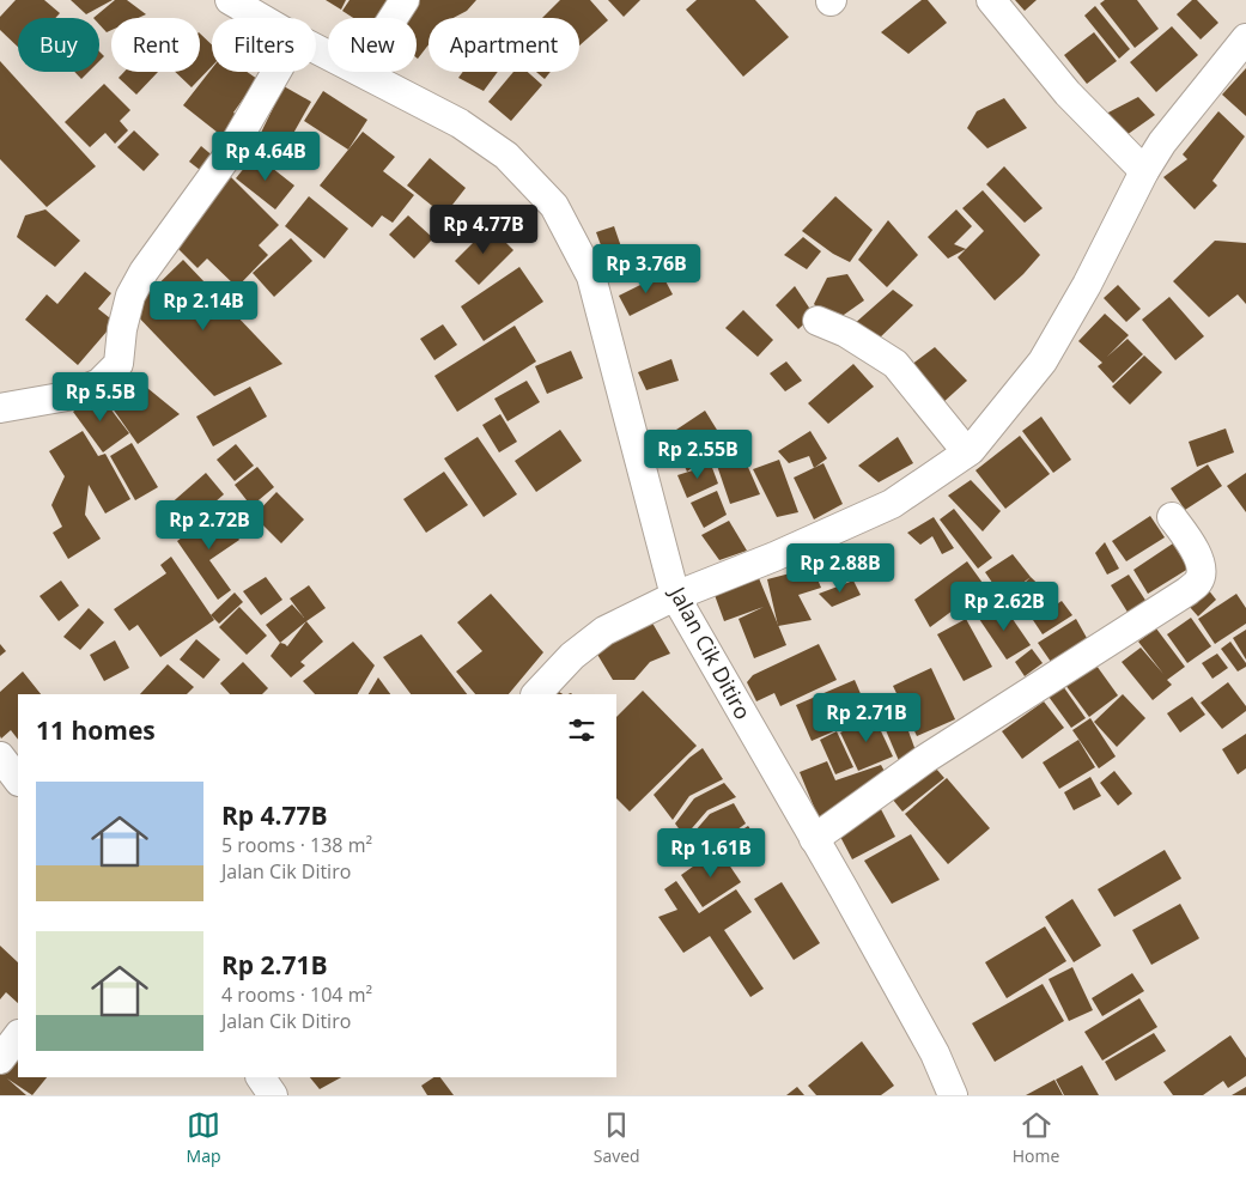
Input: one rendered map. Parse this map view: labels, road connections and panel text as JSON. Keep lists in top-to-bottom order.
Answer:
{
  "streets": {
    "street": ["Jalan Cik Ditiro"]
  },
  "page": {
    "chip": [
      "Buy",
      "Rent",
      "Filters",
      "New",
      "Apartment"
    ],
    "price": [
      "Rp 4.64B",
      "Rp 4.77B",
      "Rp 3.76B",
      "Rp 2.14B",
      "Rp 5.5B",
      "Rp 2.55B",
      "Rp 2.72B",
      "Rp 2.88B",
      "Rp 2.62B",
      "Rp 2.71B",
      "Rp 1.61B"
    ],
    "heading": "11 homes",
    "list": [
      {
        "name": "Rp 4.77B",
        "note": "5 rooms · 138 m² · Jalan Cik Ditiro"
      },
      {
        "name": "Rp 2.71B",
        "note": "4 rooms · 104 m² · Jalan Cik Ditiro"
      }
    ],
    "tabs": ["Map", "Saved", "Home"]
  }
}
